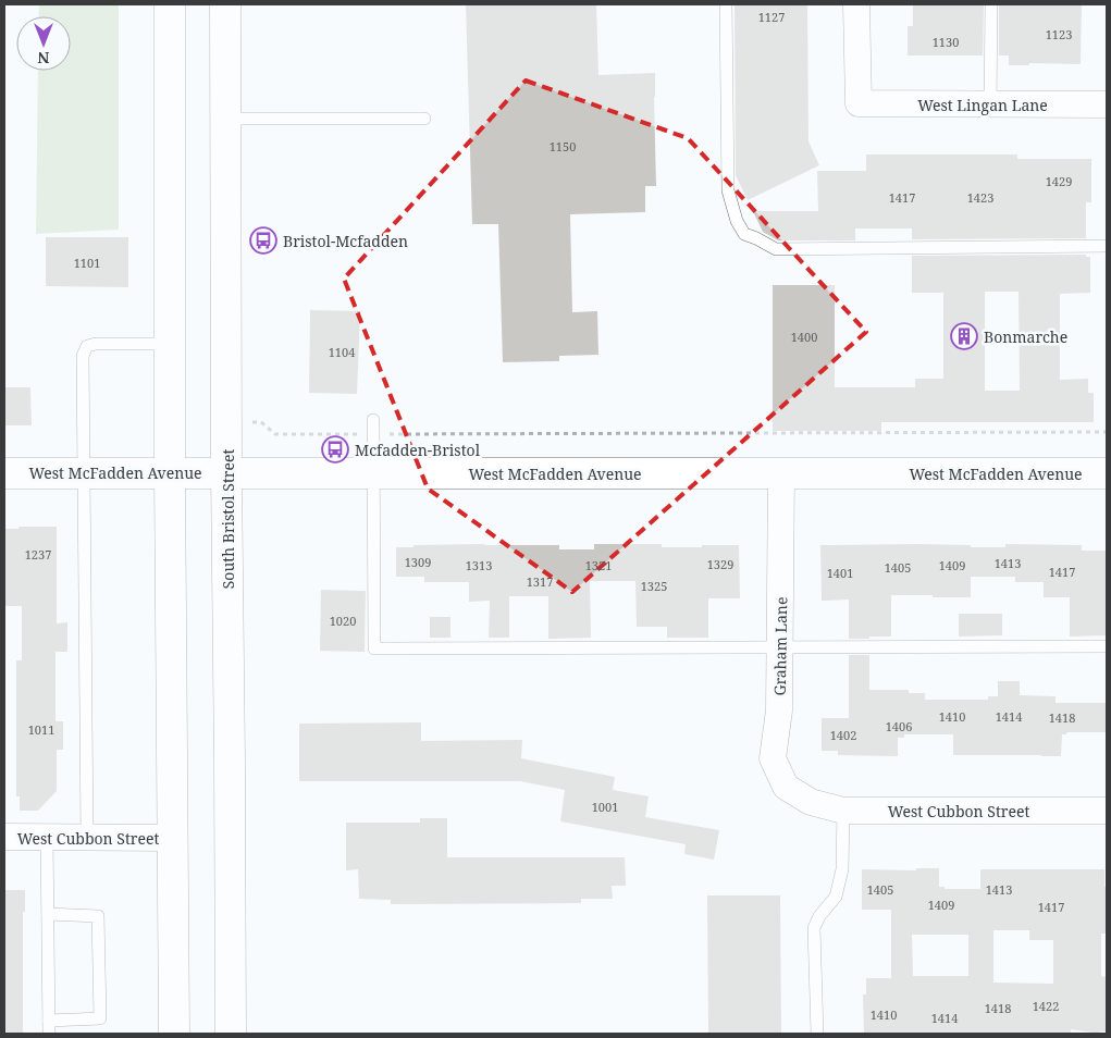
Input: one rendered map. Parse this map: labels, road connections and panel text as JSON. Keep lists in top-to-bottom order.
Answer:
{
  "streets": {
    "main road": ["West McFadden Avenue", "South Bristol Street"],
    "street": ["West Lingan Lane", "Graham Lane", "West Cubbon Street"]
  },
  "crossings": [
    ["West McFadden Avenue", "South Bristol Street"],
    ["West McFadden Avenue", "Graham Lane"],
    ["Graham Lane", "West Cubbon Street"]
  ],
  "places": {
    "bus stop": ["Bristol-Mcfadden", "Mcfadden-Bristol"],
    "building": ["Bonmarche"]
  },
  "house_numbers": [
    "1127",
    "1123",
    "1130",
    "1150",
    "1429",
    "1417",
    "1423",
    "1101",
    "1400",
    "1104",
    "1237",
    "1309",
    "1413",
    "1329",
    "1313",
    "1321",
    "1409",
    "1405",
    "1417",
    "1401",
    "1317",
    "1325",
    "1020",
    "1410",
    "1414",
    "1418",
    "1406",
    "1011",
    "1402",
    "1001",
    "1405",
    "1413",
    "1409",
    "1417",
    "1422",
    "1418",
    "1410",
    "1414"
  ],
  "north": "bottom"
}
